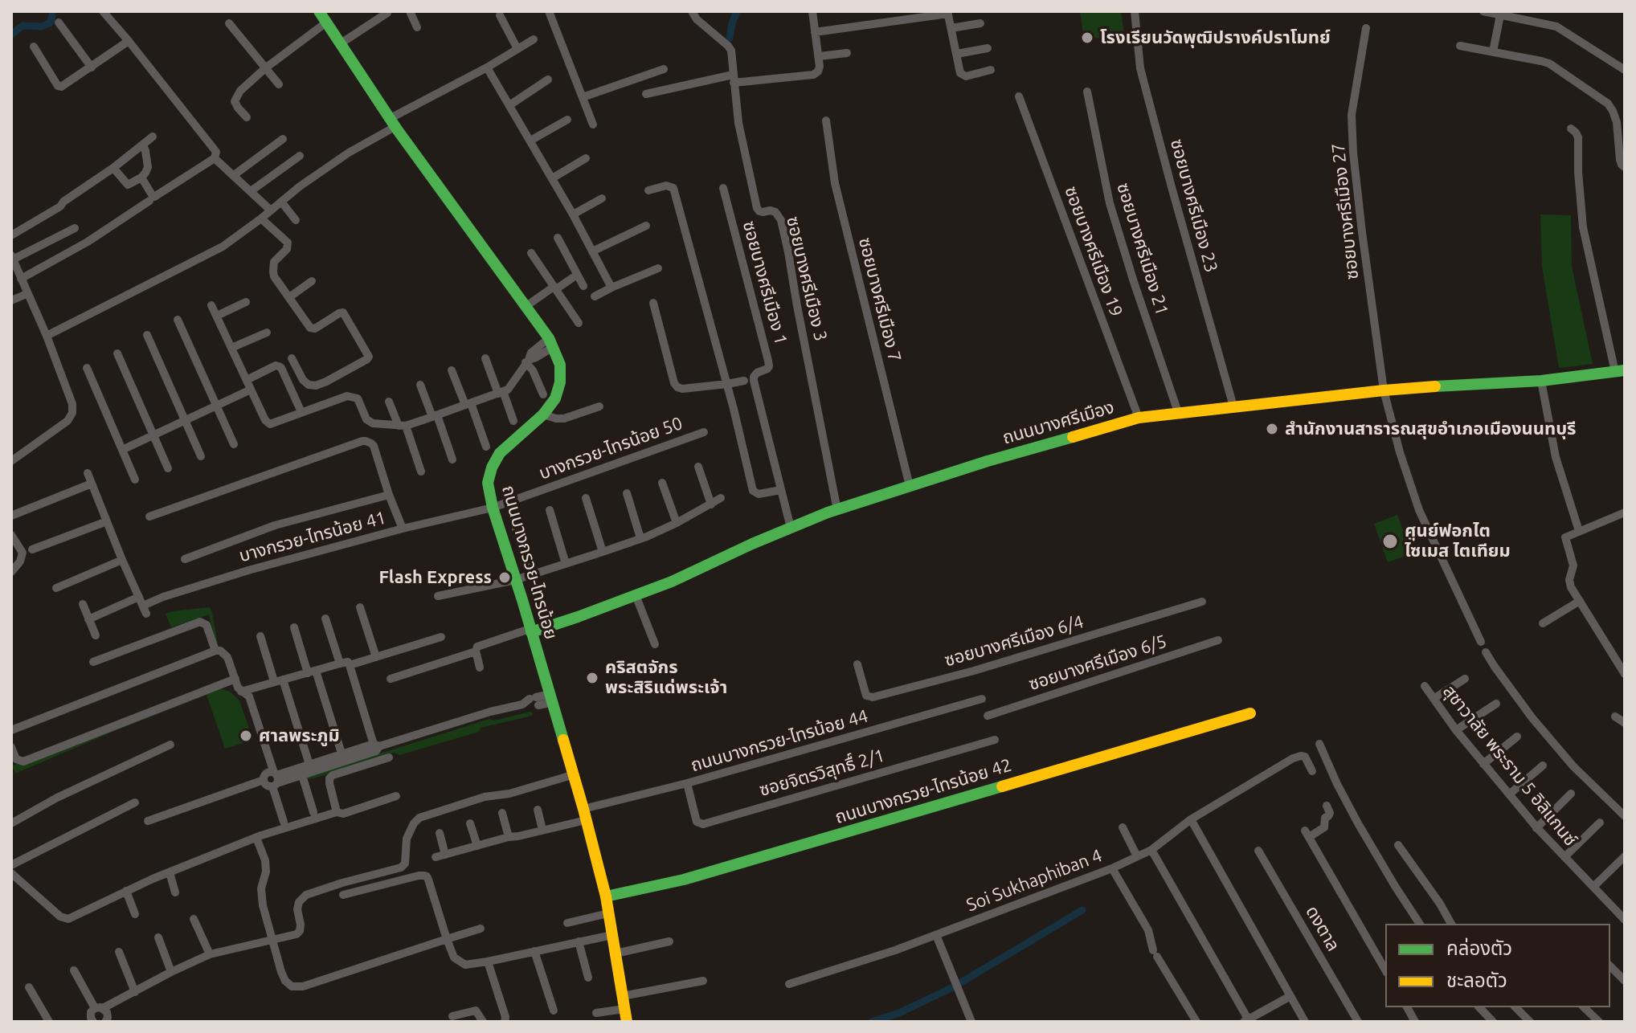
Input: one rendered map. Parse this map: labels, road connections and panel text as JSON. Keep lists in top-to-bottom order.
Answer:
{
  "streets": {
    "street": [
      "ซอยบางศรีเมือง 23",
      "ซอยบางศรีเมือง 27",
      "ซอยบางศรีเมือง 21",
      "ซอยบางศรีเมือง 19",
      "ซอยบางศรีเมือง 3",
      "ซอยบางศรีเมือง 1",
      "ซอยบางศรีเมือง 7",
      "ถนนบางศรีเมือง",
      "บางกรวย-ไทรน้อย 50",
      "บางกรวย-ไทรน้อย 41",
      "ถนนบางกรวย-ไทรน้อย",
      "ซอยบางศรีเมือง 6/4",
      "ซอยบางศรีเมือง 6/5",
      "ถนนบางกรวย-ไทรน้อย 44",
      "สุชาวาลัย พระราม 5 อิลิแกนซ์",
      "ซอยจิตรวิสุทธื์ 2/1",
      "ถนนบางกรวย-ไทรน้อย 42",
      "Soi Sukhaphiban 4",
      "ดงตาล"
    ]
  },
  "crossings": [
    ["ซอยบางศรีเมือง 23", "ถนนบางศรีเมือง"],
    ["ซอยบางศรีเมือง 27", "ถนนบางศรีเมือง"],
    ["ซอยบางศรีเมือง 21", "ถนนบางศรีเมือง"],
    ["ซอยบางศรีเมือง 19", "ถนนบางศรีเมือง"],
    ["ซอยบางศรีเมือง 3", "ถนนบางศรีเมือง"],
    ["ซอยบางศรีเมือง 1", "ถนนบางศรีเมือง"],
    ["ซอยบางศรีเมือง 7", "ถนนบางศรีเมือง"],
    ["ถนนบางศรีเมือง", "ถนนบางกรวย-ไทรน้อย"],
    ["บางกรวย-ไทรน้อย 50", "บางกรวย-ไทรน้อย 41"],
    ["บางกรวย-ไทรน้อย 50", "ถนนบางกรวย-ไทรน้อย"],
    ["บางกรวย-ไทรน้อย 41", "ถนนบางกรวย-ไทรน้อย"],
    ["ถนนบางกรวย-ไทรน้อย", "ถนนบางกรวย-ไทรน้อย 44"],
    ["ถนนบางกรวย-ไทรน้อย", "ถนนบางกรวย-ไทรน้อย 42"],
    ["ถนนบางกรวย-ไทรน้อย 44", "ซอยจิตรวิสุทธื์ 2/1"]
  ],
  "places": [
    "โรงเรียนวัดพุฒิปรางค์ปราโมทย์",
    "สำนักงานสาธารณสุขอำเภอเมืองนนทบุรี",
    "ศูนย์ฟอกไต ไซเมส ไตเทียม",
    "Flash Express",
    "คริสตจักร พระสิริแด่พระเจ้า",
    "ศาลพระภูมิ"
  ],
  "legend": ["คล่องตัว", "ชะลอตัว"]
}
